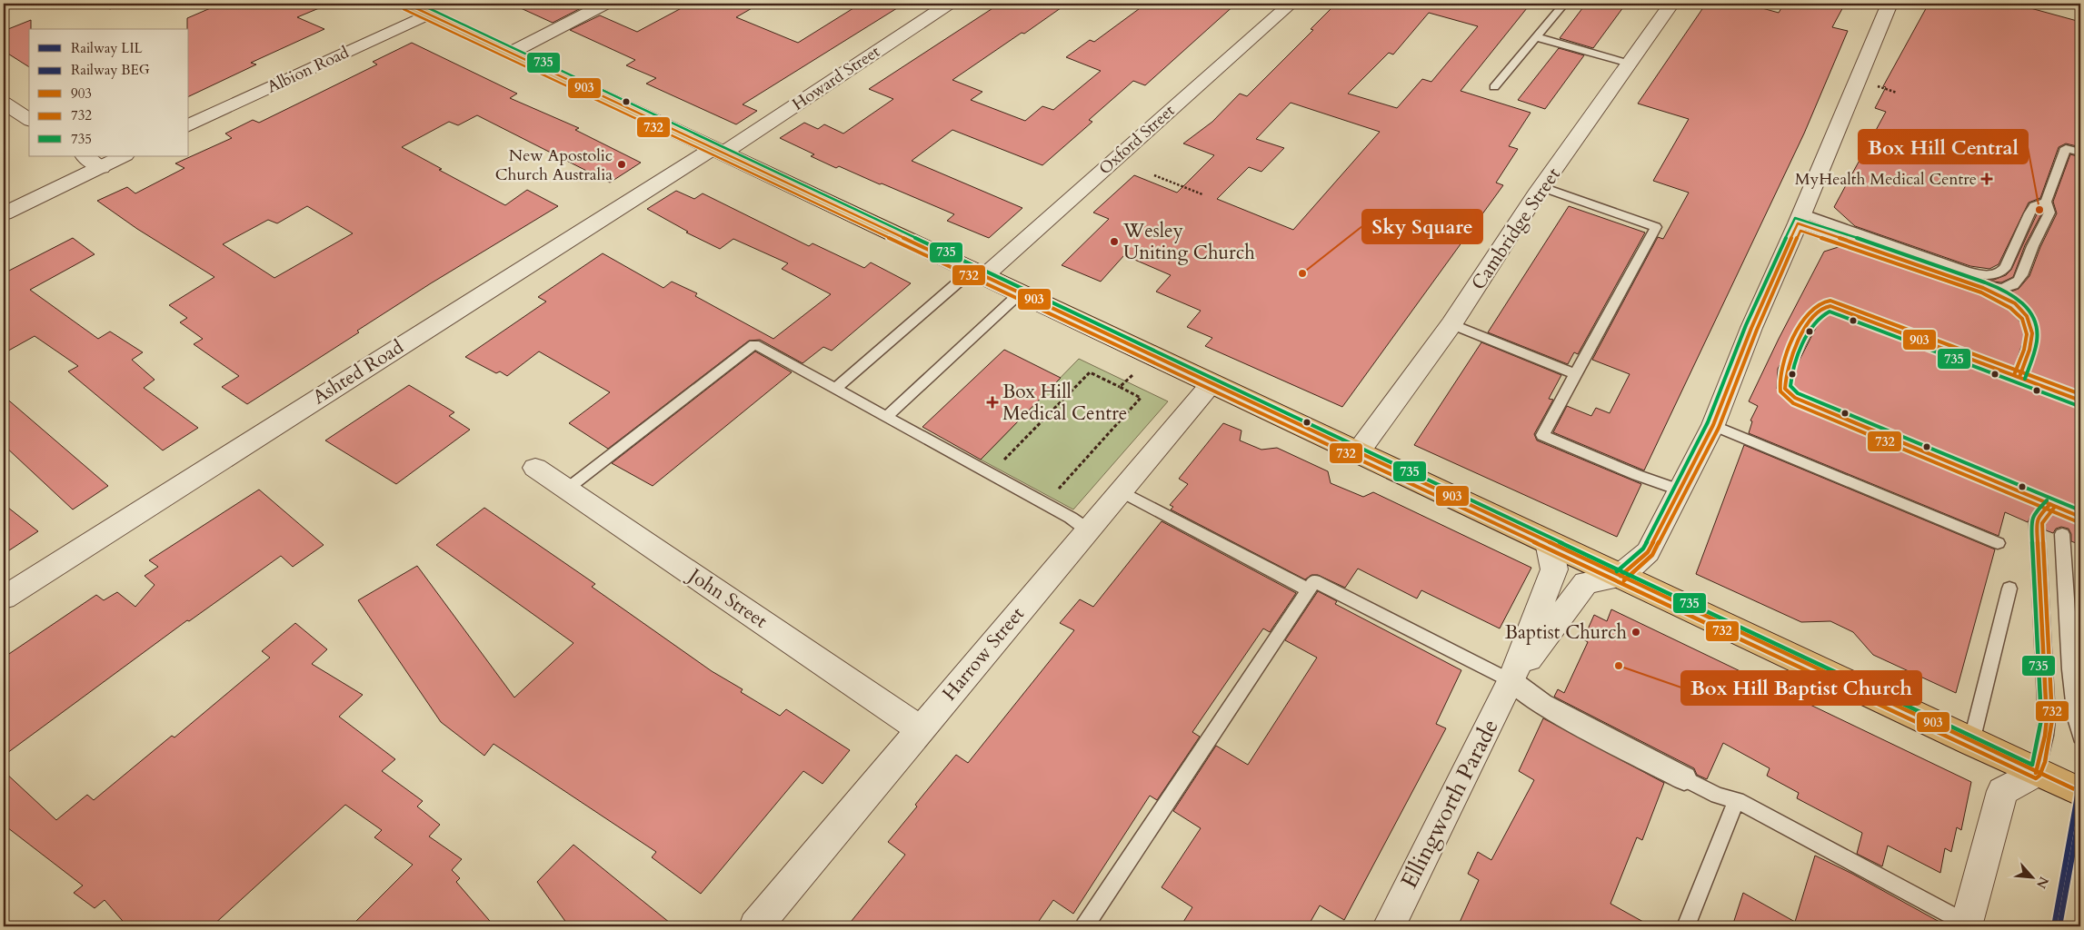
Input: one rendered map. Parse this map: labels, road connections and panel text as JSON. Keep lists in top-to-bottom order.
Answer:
{
  "streets": {
    "street": [
      "Albion Road",
      "Howard Street",
      "Oxford Street",
      "Cambridge Street",
      "Ashted Road",
      "John Street",
      "Harrow Street",
      "Ellingworth Parade"
    ]
  },
  "crossings": [
    ["Howard Street", "Ashted Road"],
    ["John Street", "Harrow Street"]
  ],
  "places": {
    "other": [
      "New Apostolic Church Australia",
      "Box Hill Central",
      "Wesley Uniting Church",
      "Sky Square",
      "Baptist Church",
      "Box Hill Baptist Church"
    ],
    "health": ["MyHealth Medical Centre", "Box Hill Medical Centre"]
  },
  "lines": [
    "transit line 903",
    "transit line 735",
    "transit line 732",
    "rail line LIL",
    "rail line BEG"
  ],
  "legend": [
    "Railway LIL",
    "Railway BEG",
    "903",
    "732",
    "735"
  ],
  "north": "bottom right"
}
